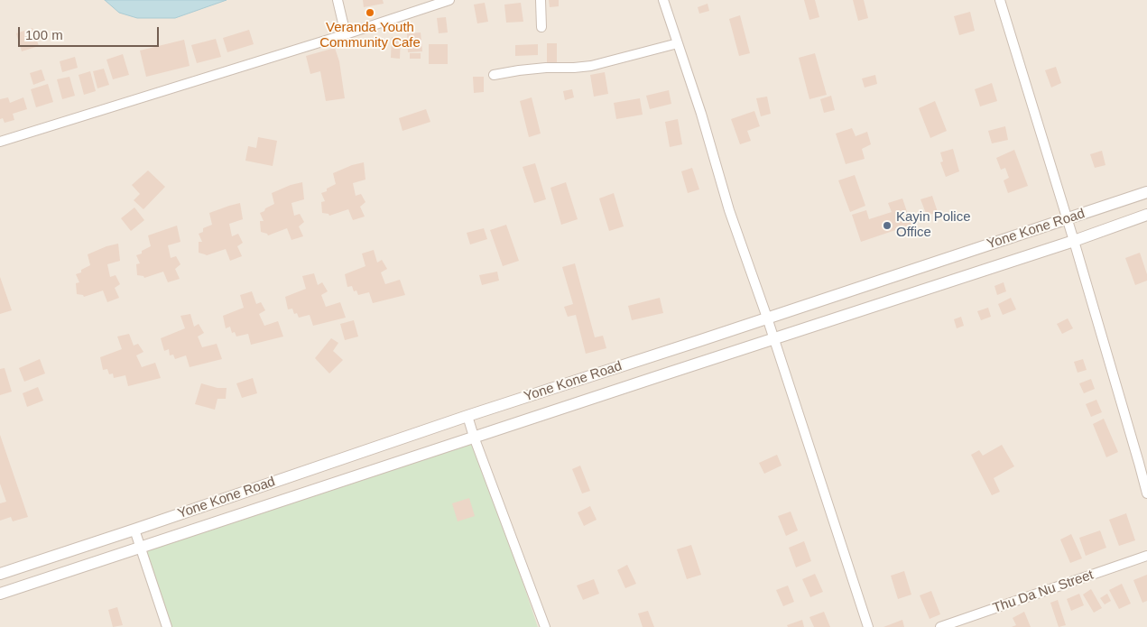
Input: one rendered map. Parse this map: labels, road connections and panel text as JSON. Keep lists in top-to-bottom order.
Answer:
{
  "streets": {
    "street": ["Yone Kone Road", "Thu Da Nu Street"]
  },
  "places": ["Veranda Youth Community Cafe", "Kayin Police Office"],
  "scale_bar": "100 m"
}
